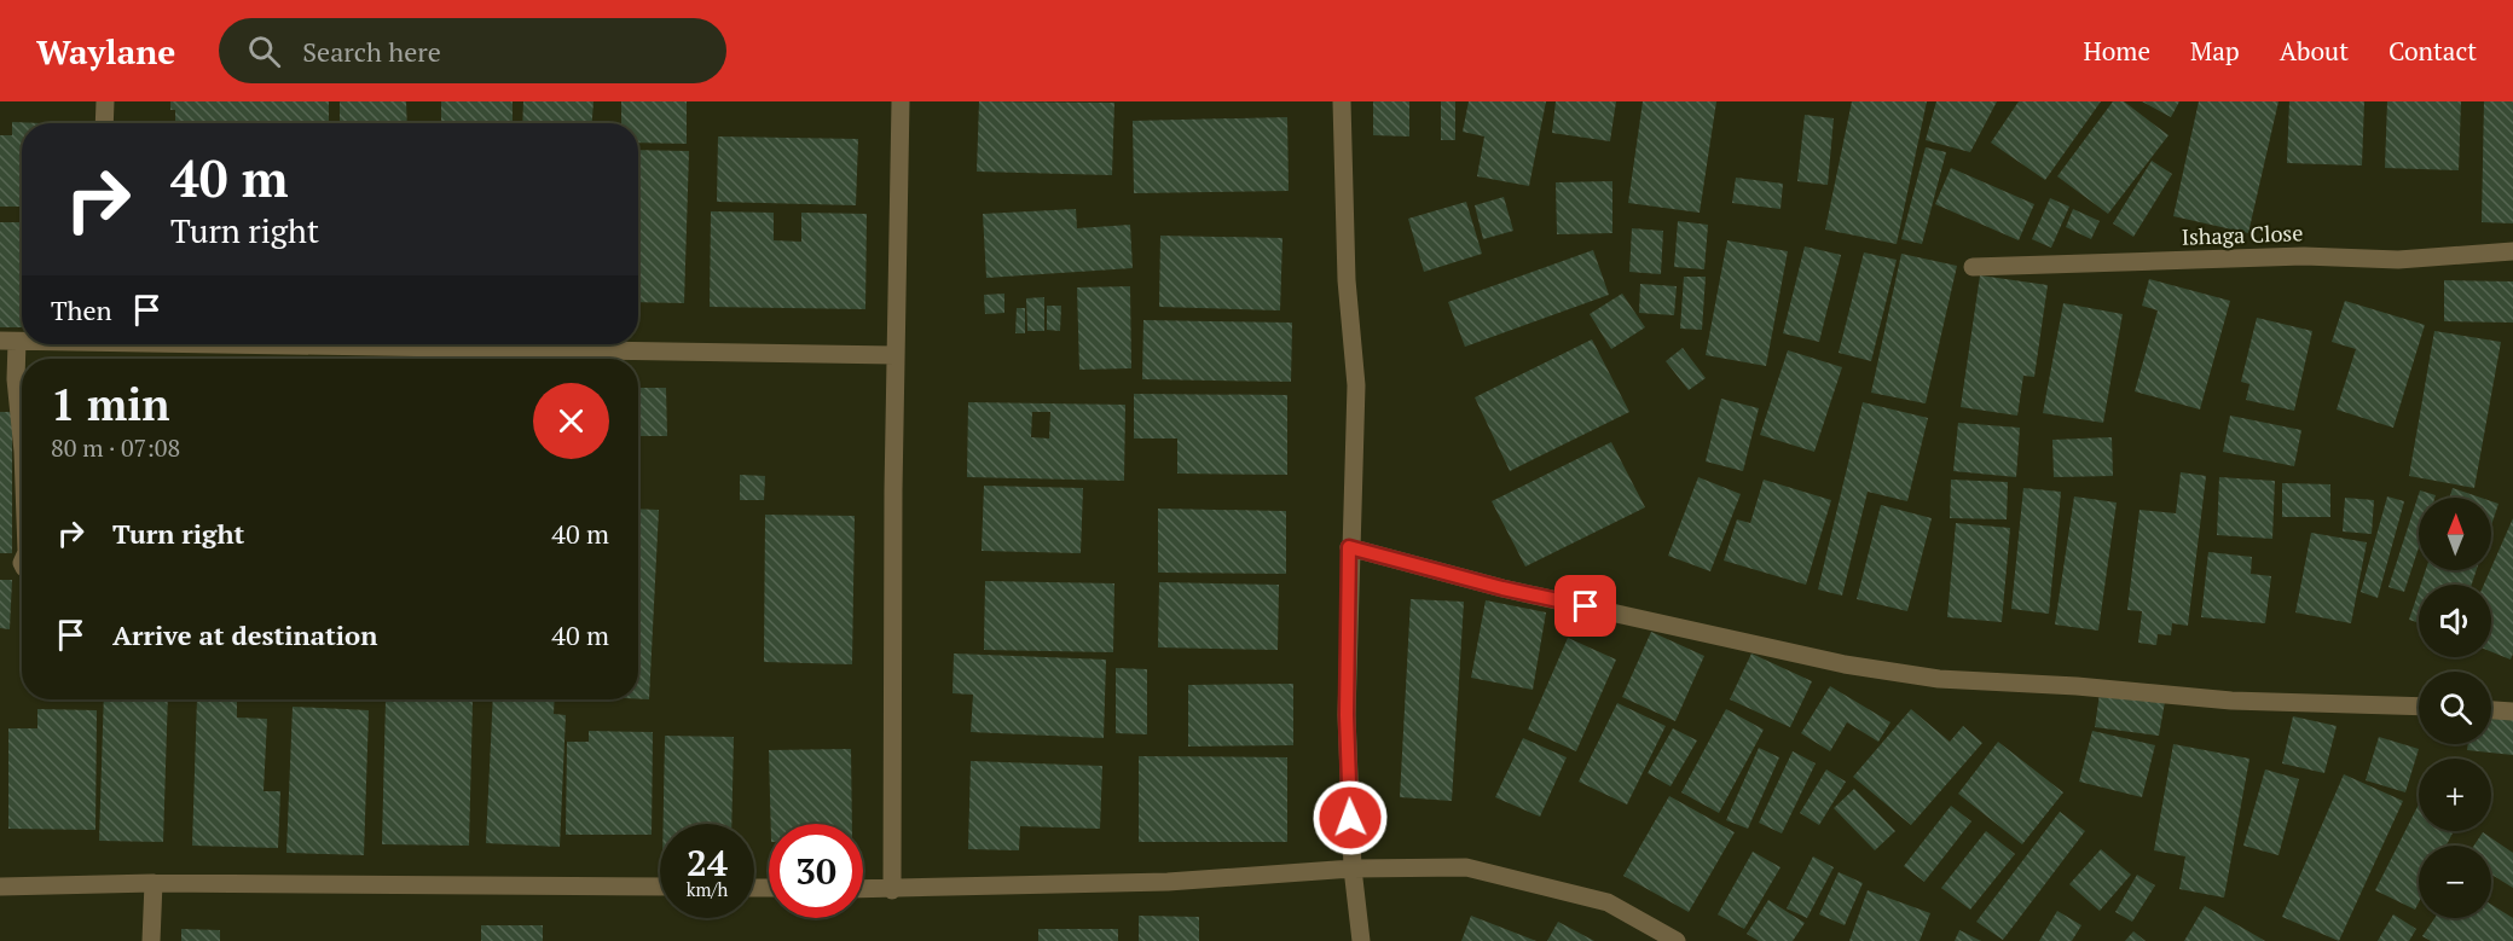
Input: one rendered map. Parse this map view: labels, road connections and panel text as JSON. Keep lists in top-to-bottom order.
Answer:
{
  "streets": {
    "street": ["Ishaga Close"]
  },
  "north": "top",
  "page": {
    "header": "Waylane",
    "search": "Search here",
    "nav": [
      "Home",
      "Map",
      "About",
      "Contact"
    ],
    "turn": ["40 m", "Turn right"],
    "then": "Then",
    "heading": ["1 min", "80 m · 07:08"],
    "list": [
      {
        "name": "Turn right",
        "value": "40 m"
      },
      {
        "name": "Arrive at destination",
        "value": "40 m"
      }
    ],
    "map_buttons": ["+", "−"],
    "speed": "24 km/h",
    "limit": "30"
  }
}
